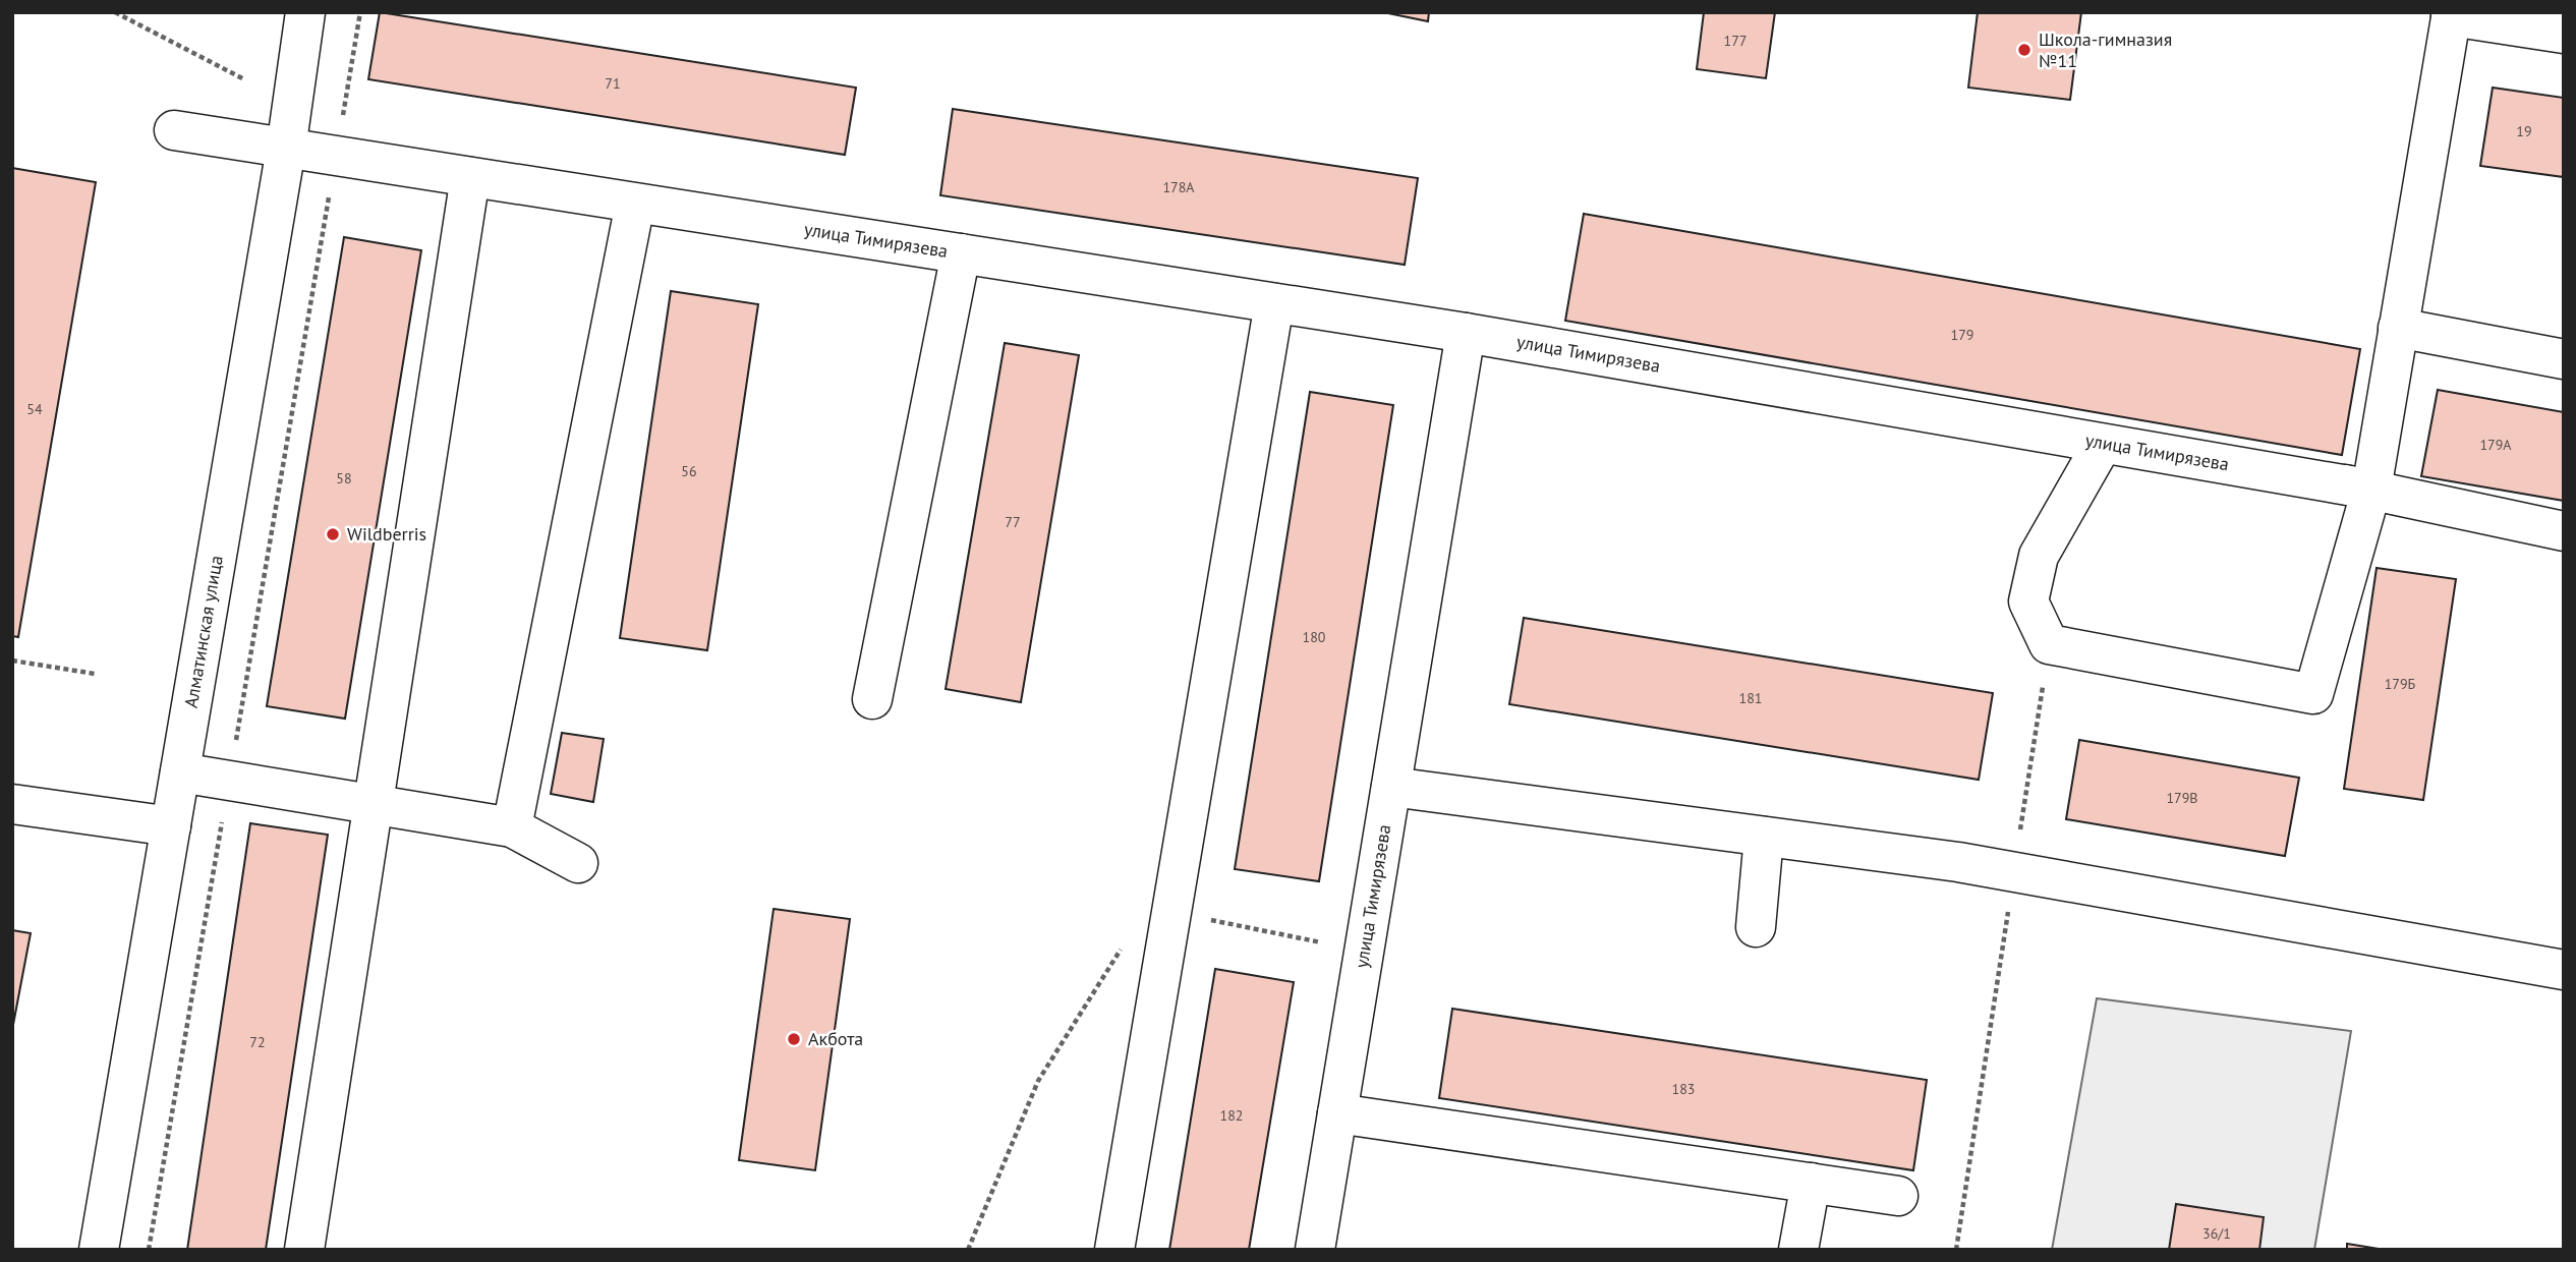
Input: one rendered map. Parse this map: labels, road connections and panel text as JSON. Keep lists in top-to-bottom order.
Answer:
{
  "streets": {
    "street": ["улица Тимирязева", "Алматинская улица"]
  },
  "crossings": [
    ["улица Тимирязева", "Алматинская улица"]
  ],
  "places": ["Школа-гимназия №11", "Wildberris", "Акбота"],
  "house_numbers": [
    "177",
    "71",
    "19",
    "178А",
    "179",
    "54",
    "179А",
    "56",
    "58",
    "77",
    "180",
    "179Б",
    "181",
    "179В",
    "72",
    "183",
    "182",
    "36/1"
  ]
}
